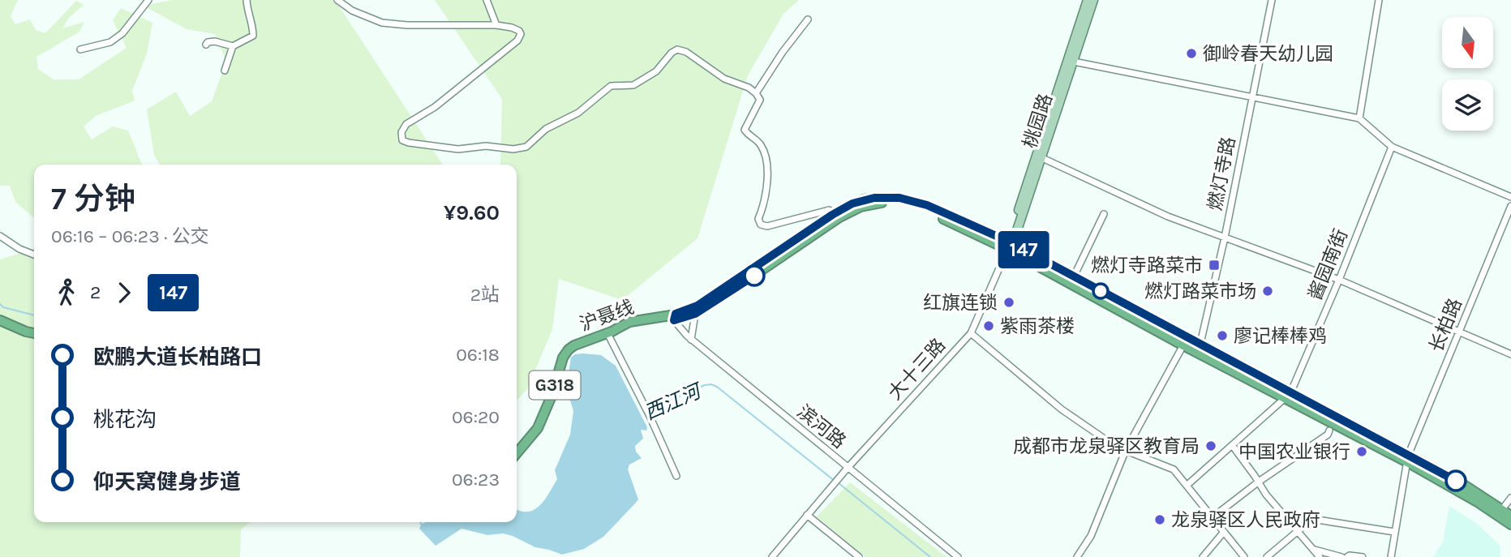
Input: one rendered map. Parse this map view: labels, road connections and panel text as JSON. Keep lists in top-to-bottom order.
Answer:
{
  "streets": {
    "highway": ["沪聂线", "G318"],
    "main road": ["桃园路"],
    "street": [
      "燃灯寺路",
      "酱园南街",
      "长柏路",
      "大十三路",
      "滨河路"
    ]
  },
  "crossings": [
    ["桃园路", "沪聂线"],
    ["桃园路", "大十三路"],
    ["桃园路", "G318"],
    ["燃灯寺路", "G318"],
    ["酱园南街", "G318"],
    ["沪聂线", "大十三路"],
    ["沪聂线", "G318"],
    ["沪聂线", "滨河路"],
    ["长柏路", "G318"],
    ["大十三路", "G318"],
    ["大十三路", "滨河路"],
    ["G318", "滨河路"]
  ],
  "water": ["西江河"],
  "places": {
    "other": [
      "御岭春天幼儿园",
      "燃灯路菜市场",
      "红旗连锁",
      "紫雨茶楼",
      "廖记棒棒鸡",
      "成都市龙泉驿区教育局",
      "中国农业银行",
      "龙泉驿区人民政府"
    ],
    "transit": ["燃灯寺路菜市"]
  },
  "lines": ["bus line 147"],
  "north": "bottom",
  "page": {
    "on_map": "147",
    "heading": ["7 分钟", "06:16 – 06:23 · 公交", "¥9.60"],
    "legs": ["2", "147", "2站"],
    "list": [
      {
        "name": "欧鹏大道长柏路口",
        "value": "06:18"
      },
      {
        "name": "桃花沟",
        "value": "06:20"
      },
      {
        "name": "仰天窝健身步道",
        "value": "06:23"
      }
    ]
  }
}
